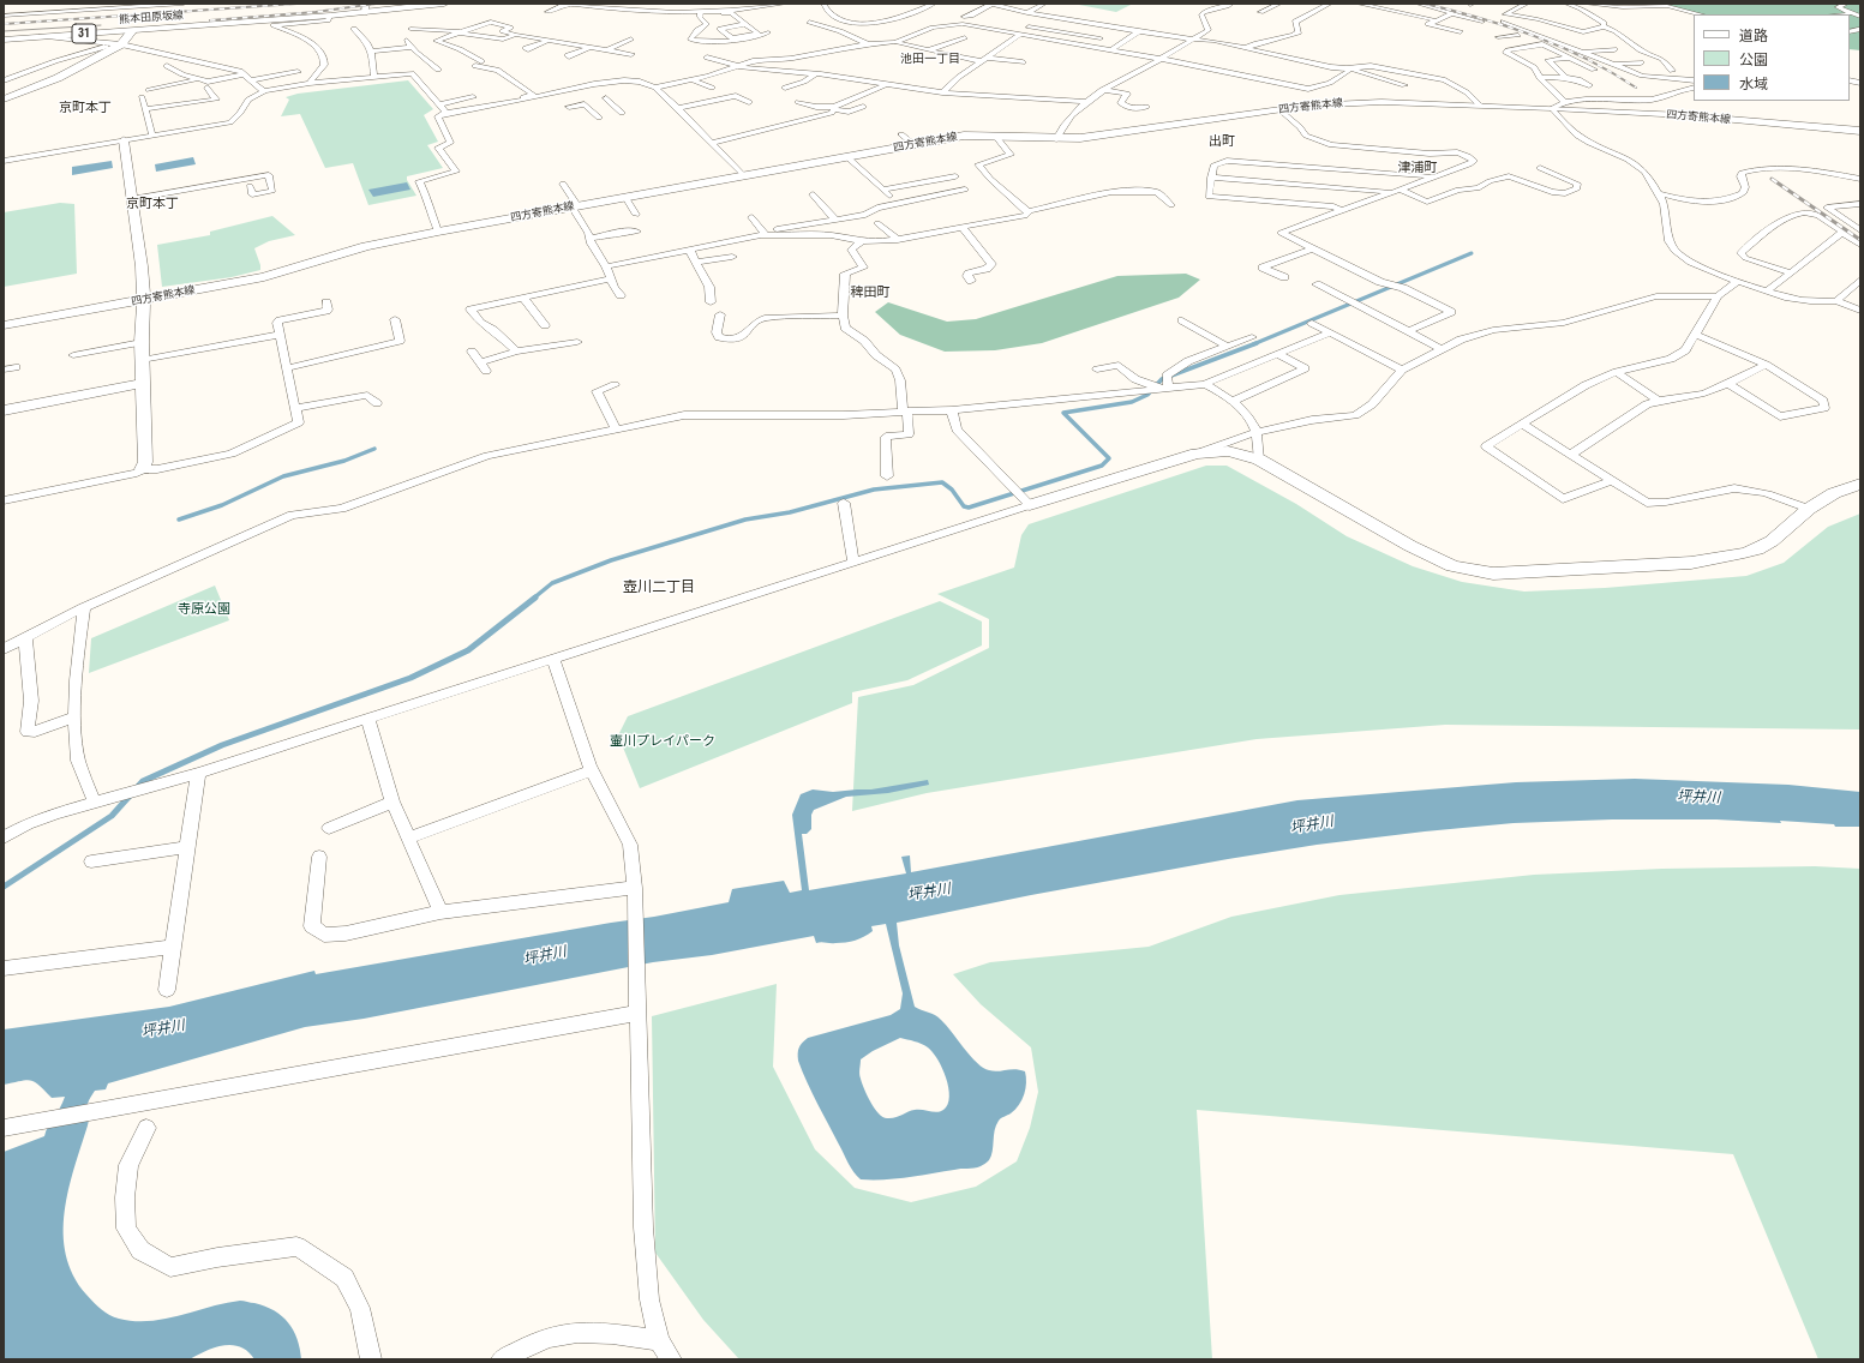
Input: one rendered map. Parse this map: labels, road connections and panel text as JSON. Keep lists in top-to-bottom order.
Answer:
{
  "streets": {
    "main road": ["熊本田原坂線", "31", "四方寄熊本線"]
  },
  "districts": [
    "池田一丁目",
    "京町本丁",
    "出町",
    "津浦町",
    "京町本丁",
    "稗田町",
    "壺川二丁目"
  ],
  "water": ["坪井川"],
  "parks": ["寺原公園", "壷川プレイパーク"],
  "legend": ["道路", "公園", "水域"]
}
